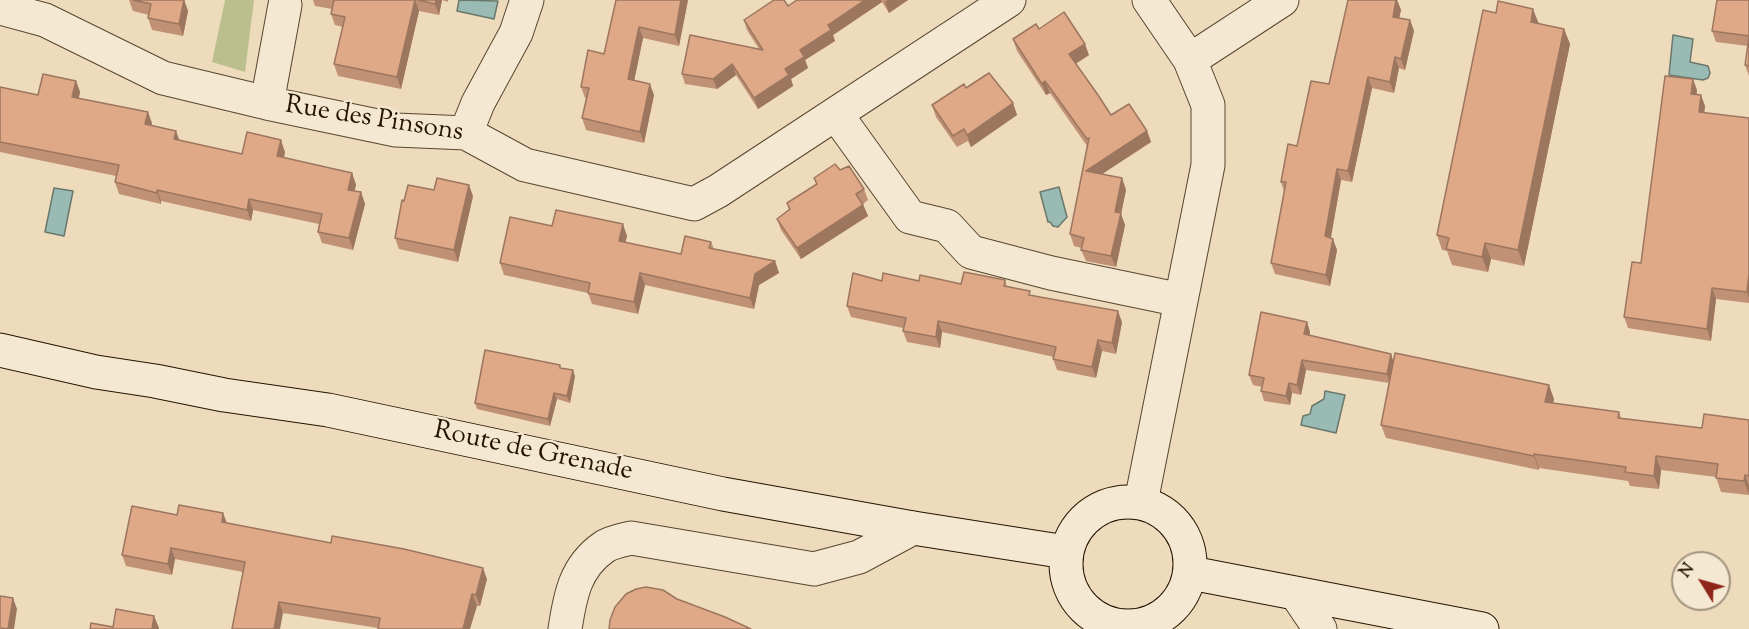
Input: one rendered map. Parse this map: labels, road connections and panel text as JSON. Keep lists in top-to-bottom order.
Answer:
{
  "streets": {
    "street": ["Rue des Pinsons", "Route de Grenade"]
  },
  "north": "top left"
}
